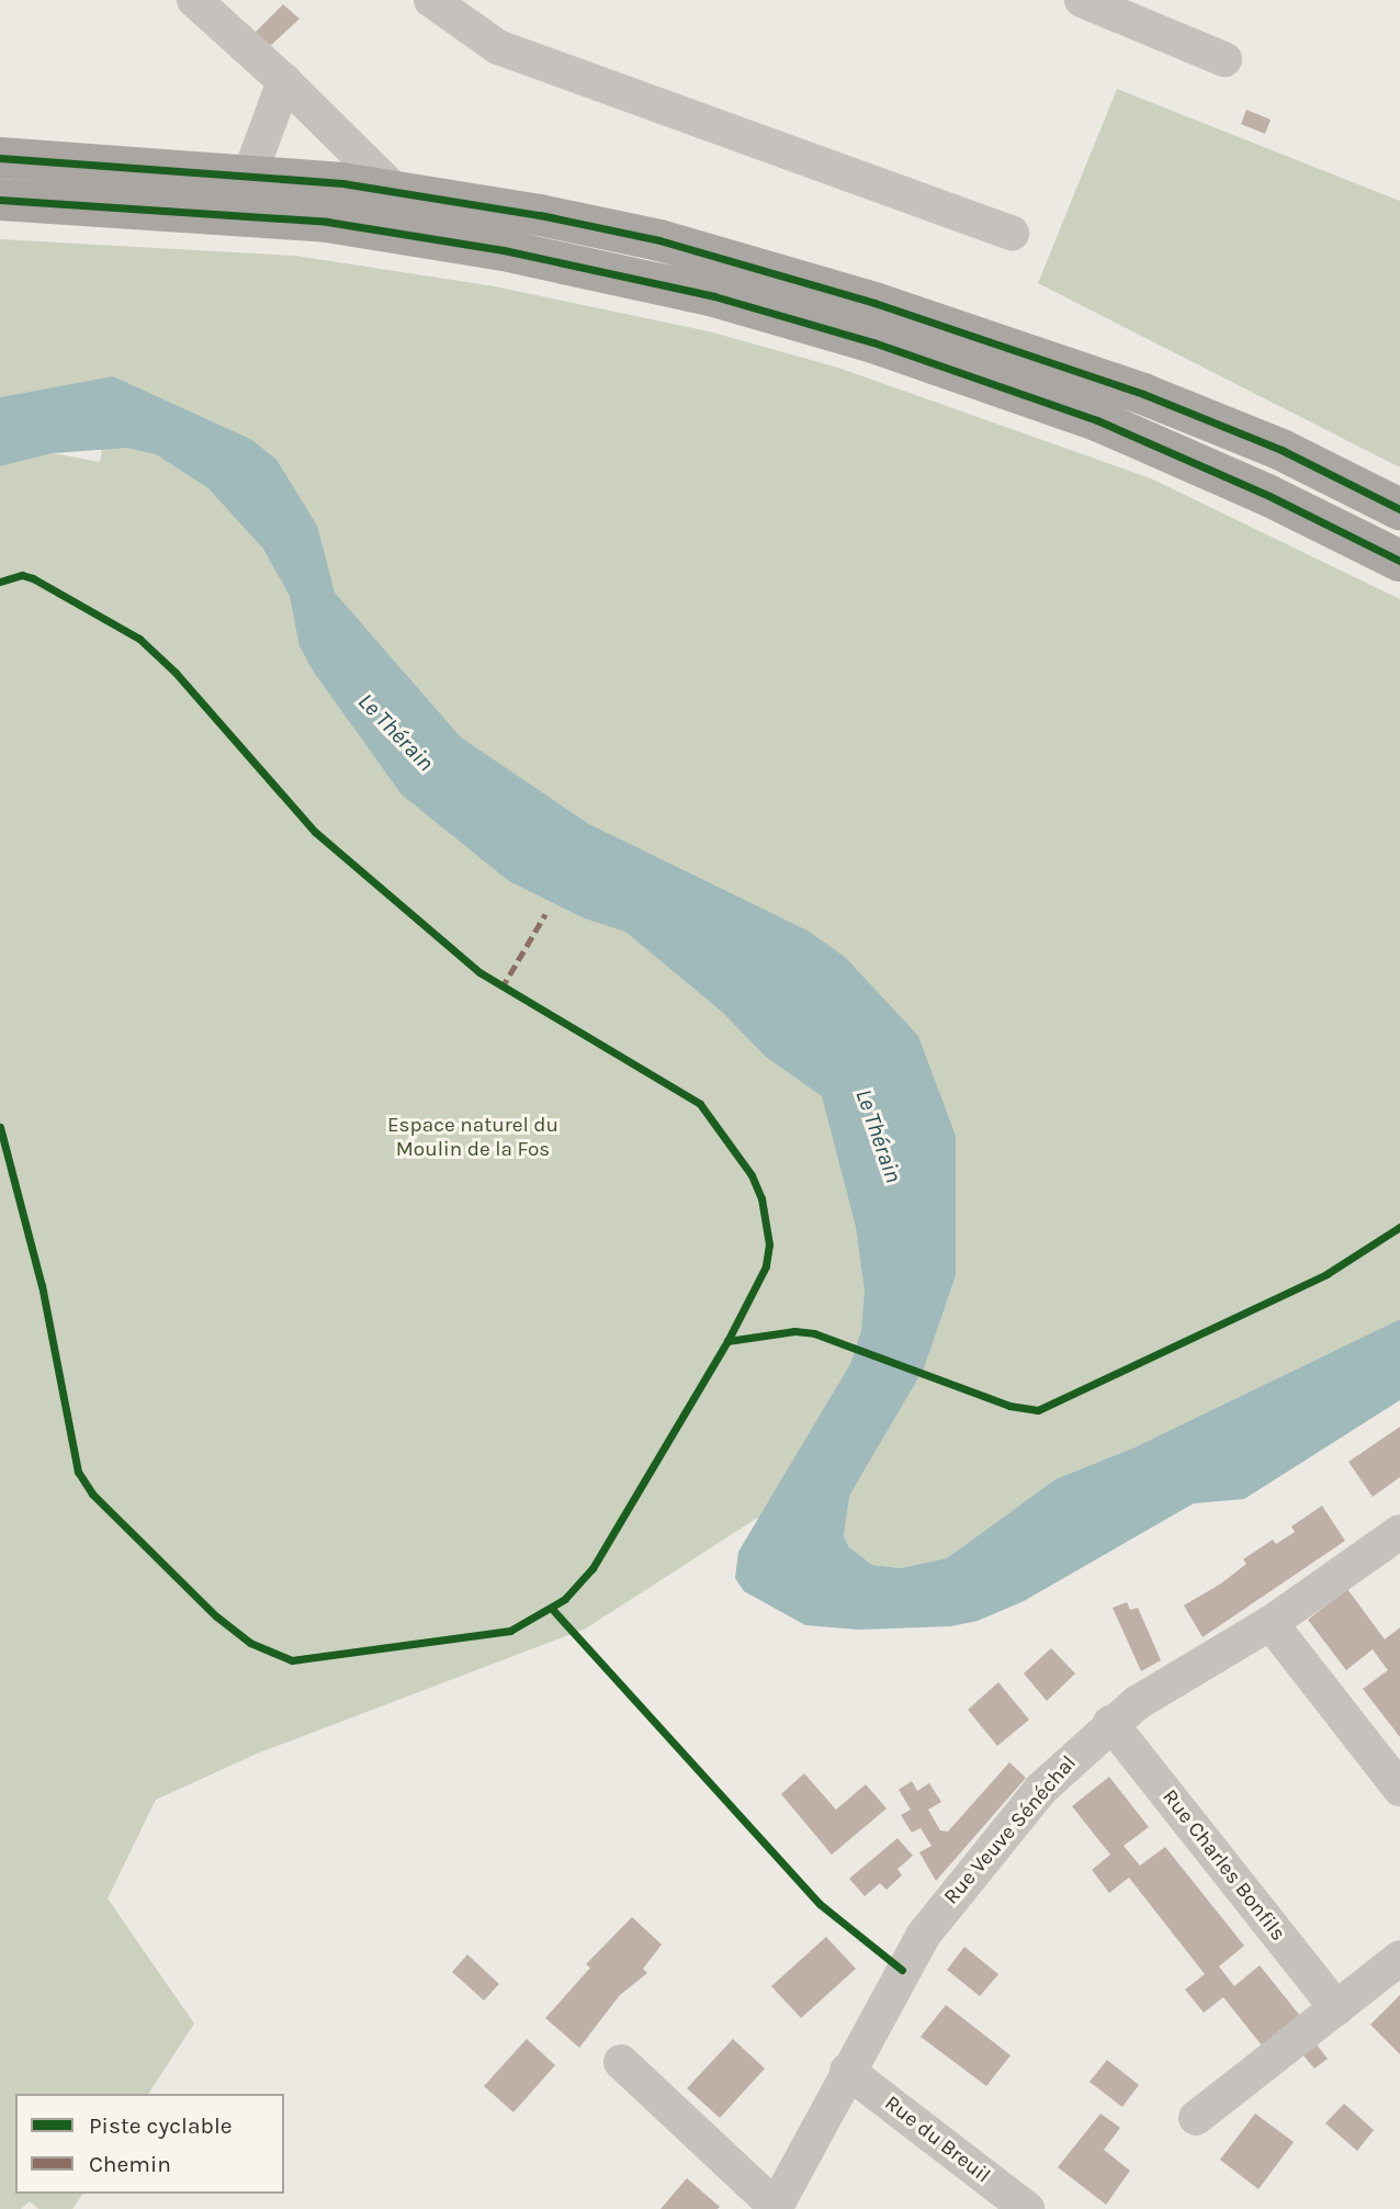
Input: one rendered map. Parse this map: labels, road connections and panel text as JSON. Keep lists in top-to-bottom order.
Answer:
{
  "streets": {
    "street": ["Rue Veuve Sénéchal", "Rue Charles Bonfils", "Rue du Breuil"]
  },
  "crossings": [
    ["Rue Veuve Sénéchal", "Rue Charles Bonfils"],
    ["Rue Veuve Sénéchal", "Rue du Breuil"]
  ],
  "water": ["Le Thérain"],
  "parks": ["Espace naturel du Moulin de la Fos"],
  "legend": ["Piste cyclable", "Chemin"]
}
